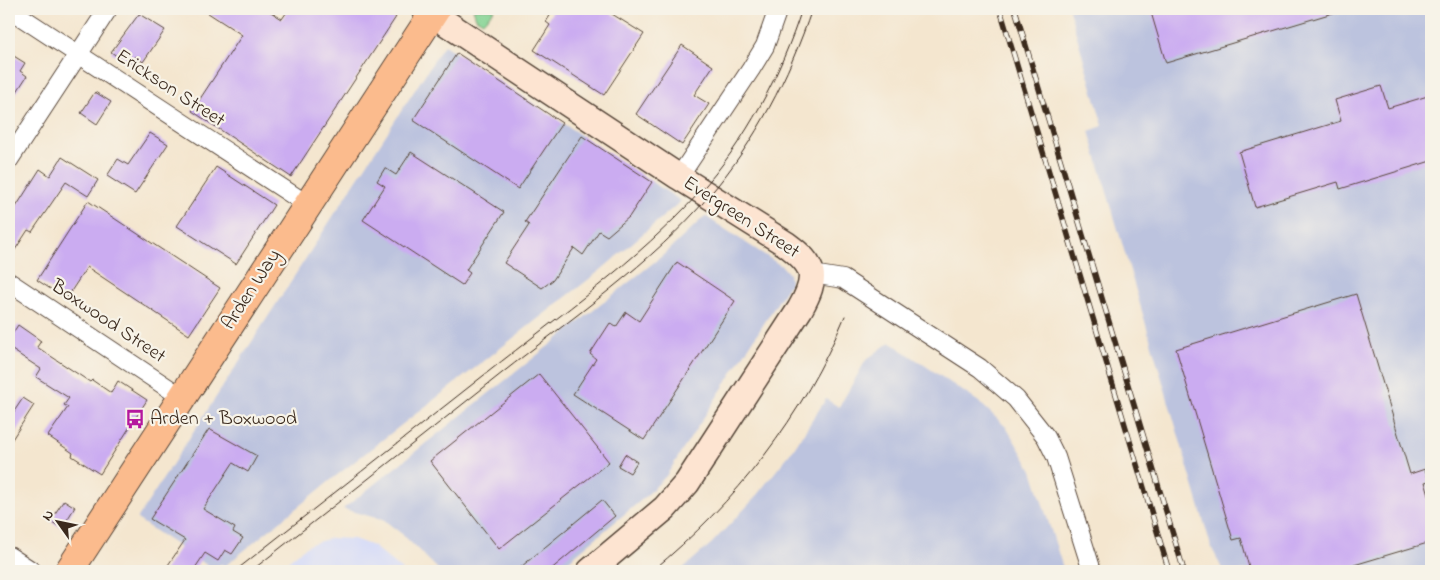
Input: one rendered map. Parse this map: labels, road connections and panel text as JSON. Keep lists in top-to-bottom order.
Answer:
{
  "streets": {
    "main road": ["Arden Way"],
    "street": ["Erickson Street", "Evergreen Street", "Boxwood Street"]
  },
  "crossings": [
    ["Erickson Street", "Arden Way"],
    ["Evergreen Street", "Arden Way"],
    ["Arden Way", "Boxwood Street"]
  ],
  "places": {
    "bus stop": ["Arden + Boxwood"]
  },
  "north": "top left"
}
